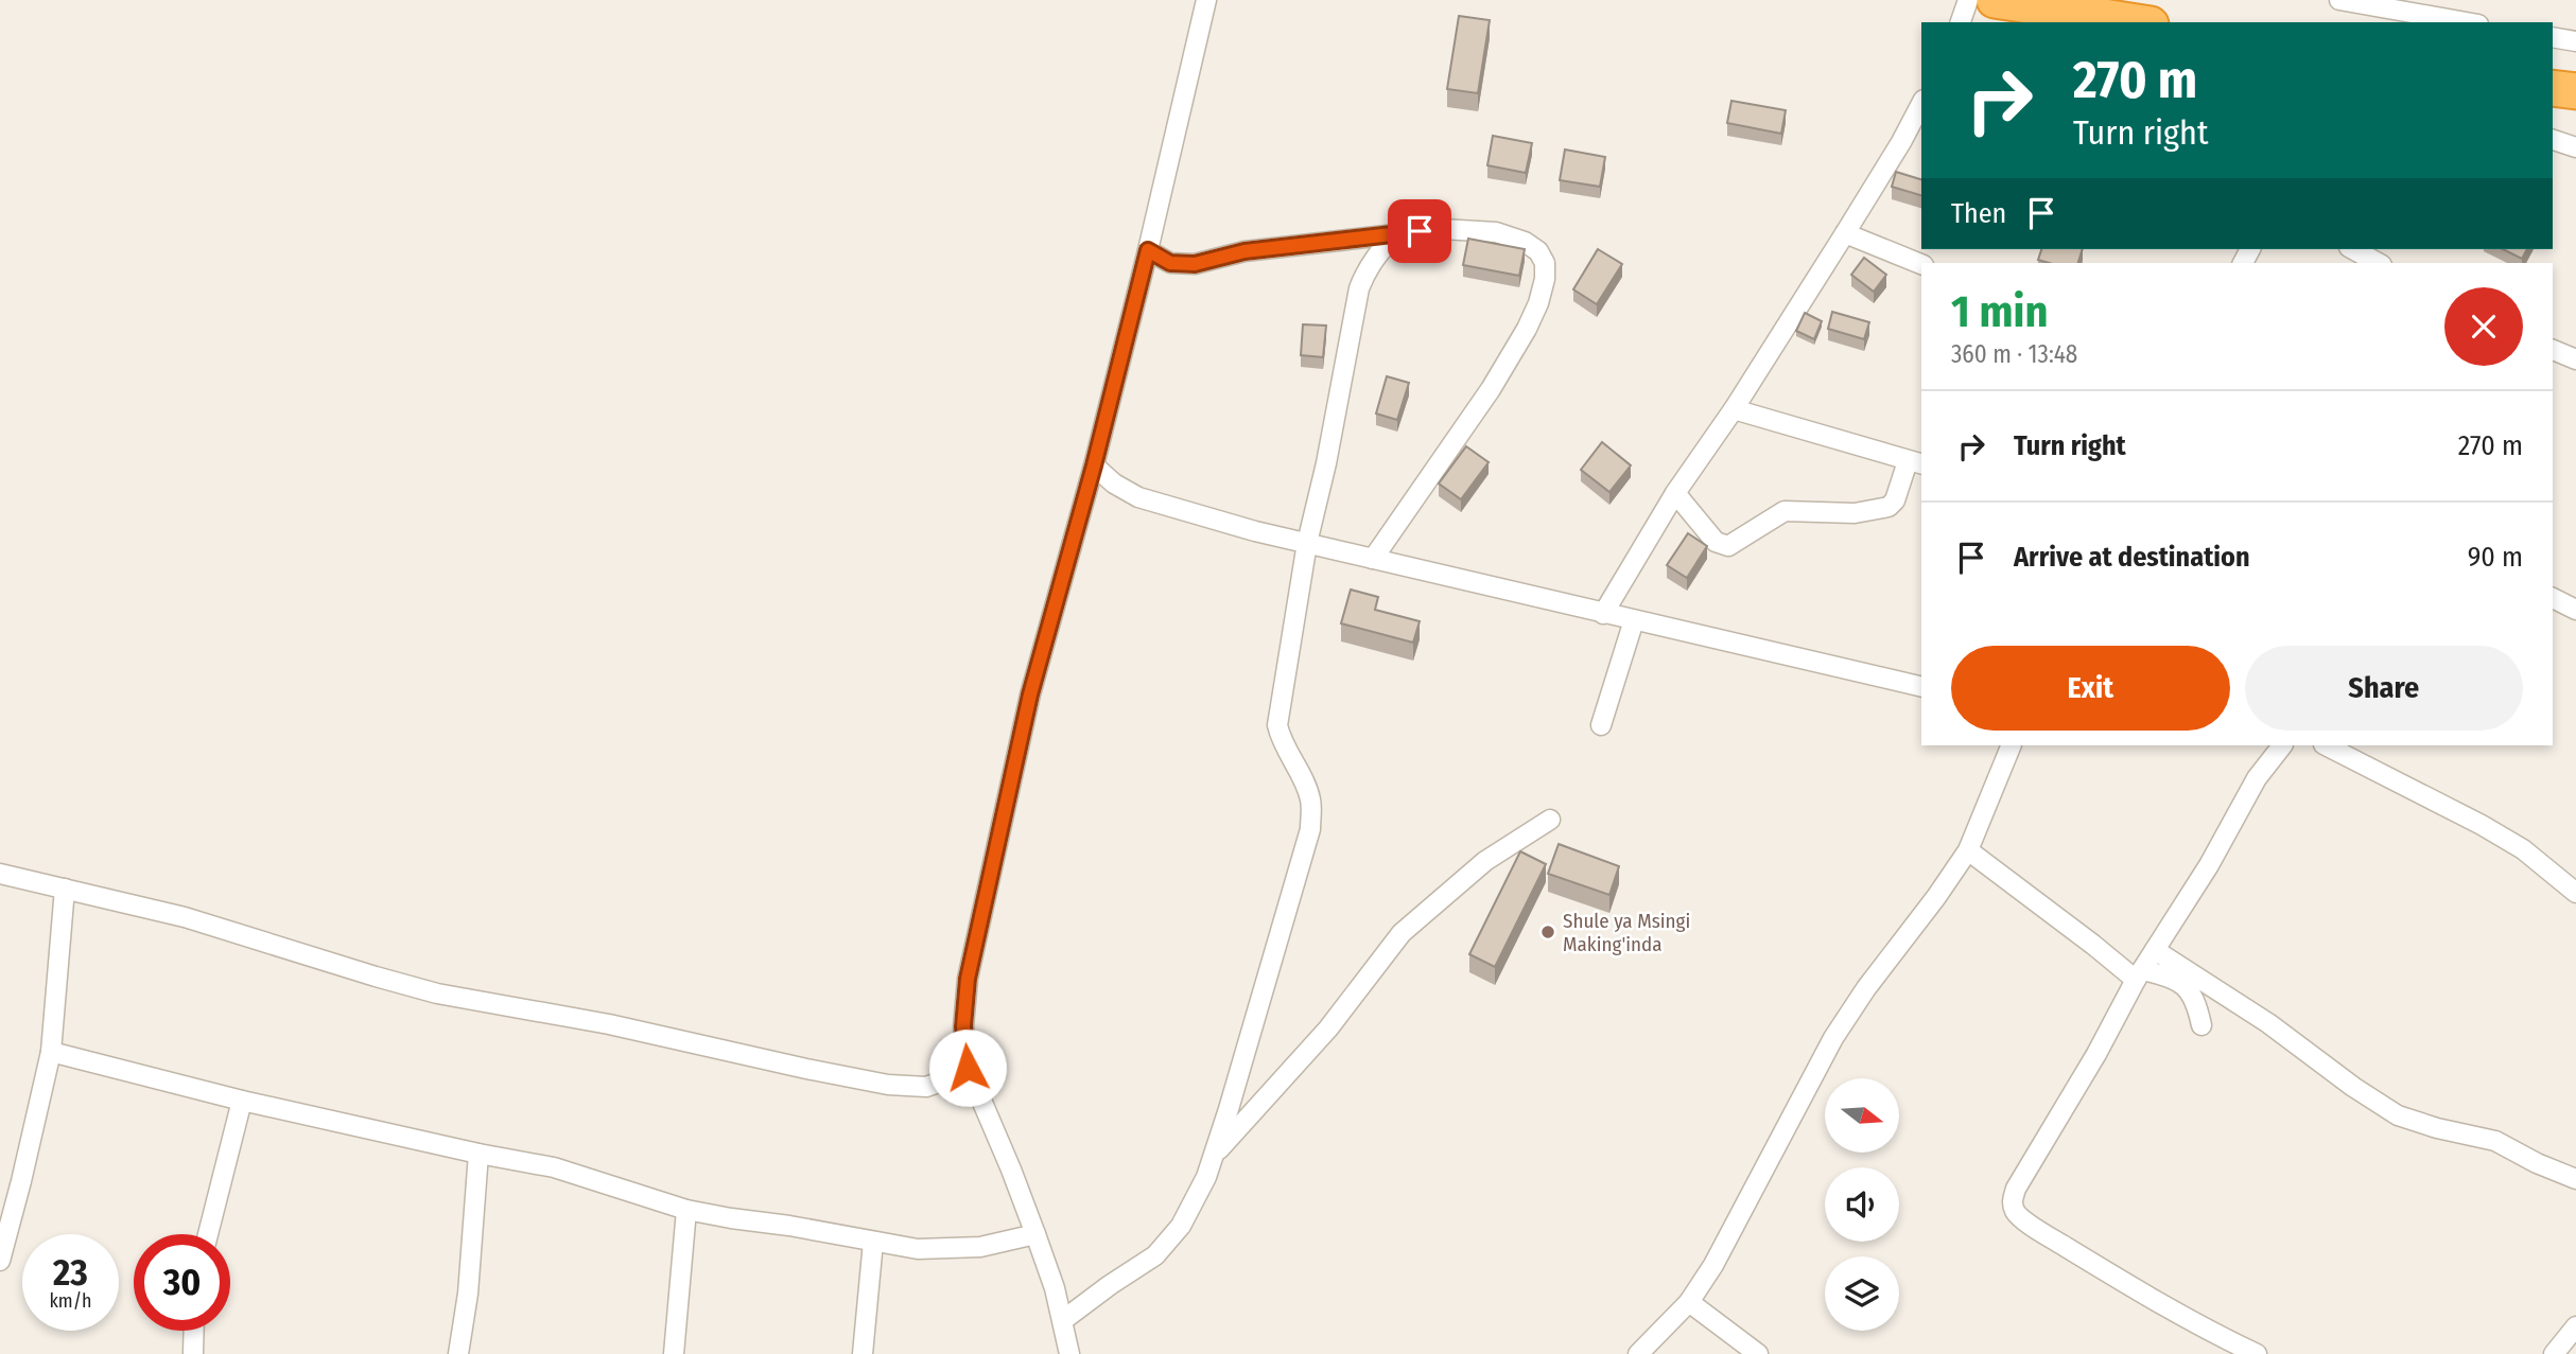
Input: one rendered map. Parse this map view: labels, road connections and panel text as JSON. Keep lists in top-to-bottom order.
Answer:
{
  "places": ["Shule ya Msingi Making'inda"],
  "north": "right",
  "page": {
    "turn": ["270 m", "Turn right"],
    "then": "Then",
    "heading": ["1 min", "360 m · 13:48"],
    "list": [
      {
        "name": "Turn right",
        "value": "270 m"
      },
      {
        "name": "Arrive at destination",
        "value": "90 m"
      }
    ],
    "buttons": ["Exit", "Share"],
    "speed": "23 km/h",
    "limit": "30"
  }
}
